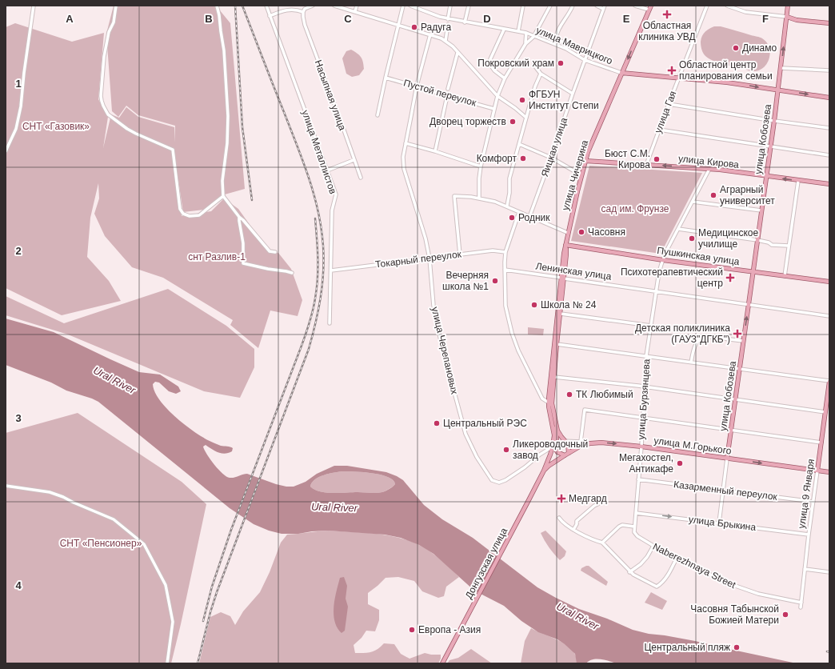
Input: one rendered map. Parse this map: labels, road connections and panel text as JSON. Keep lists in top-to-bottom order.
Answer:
{
  "streets": {
    "main road": [
      "улица Маврицкого",
      "улица Кобозева",
      "улица Кирова",
      "улица Чичерина",
      "Пушкинская улица",
      "улица М.Горького",
      "улица 9 Января",
      "Донгузская улица"
    ],
    "street": [
      "Пустой переулок",
      "Насыпная улица",
      "улица Гая",
      "Яицкая улица",
      "улица Металлистов",
      "Токарный переулок",
      "Ленинская улица",
      "улица Черепановых",
      "улица Бурзянцева",
      "Казарменный переулок",
      "улица Брыкина",
      "Naberezhnaya Street"
    ]
  },
  "crossings": [
    ["улица Маврицкого", "улица Гая"],
    ["улица Маврицкого", "улица Кобозева"],
    ["улица Маврицкого", "Яицкая улица"],
    ["улица Маврицкого", "улица Чичерина"],
    ["Пустой переулок", "улица Черепановых"],
    ["улица Гая", "улица Кирова"],
    ["улица Кобозева", "улица Кирова"],
    ["улица Кобозева", "Пушкинская улица"],
    ["улица Кобозева", "Ленинская улица"],
    ["улица Кобозева", "улица М.Горького"],
    ["улица Кобозева", "Казарменный переулок"],
    ["улица Кобозева", "улица Брыкина"],
    ["улица Металлистов", "Токарный переулок"],
    ["улица Кирова", "улица Чичерина"],
    ["улица Кирова", "улица Бурзянцева"],
    ["улица Чичерина", "Пушкинская улица"],
    ["улица Чичерина", "Ленинская улица"],
    ["улица Чичерина", "улица Черепановых"],
    ["улица Чичерина", "Донгузская улица"],
    ["Пушкинская улица", "улица Бурзянцева"],
    ["Токарный переулок", "улица Черепановых"],
    ["Ленинская улица", "улица Бурзянцева"],
    ["улица Черепановых", "Донгузская улица"],
    ["улица Бурзянцева", "улица М.Горького"],
    ["улица Бурзянцева", "Казарменный переулок"],
    ["улица Бурзянцева", "улица Брыкина"],
    ["улица Бурзянцева", "Naberezhnaya Street"],
    ["улица М.Горького", "улица 9 Января"],
    ["улица М.Горького", "Донгузская улица"],
    ["Казарменный переулок", "улица 9 Января"],
    ["улица 9 Января", "улица Брыкина"],
    ["улица 9 Января", "Naberezhnaya Street"]
  ],
  "one_way": ["улица Кирова", "улица М.Горького", "улица Брыкина"],
  "water": ["Ural River"],
  "parks": [
    "СНТ «Газовик»",
    "сад им. Фрунзе",
    "снт Разлив-1",
    "СНТ «Пенсионер»"
  ],
  "places": {
    "health": [
      "Областная клиника УВД",
      "Областной центр планирования семьи",
      "Психотерапевтический центр",
      "Детская поликлиника (ГАУЗ\"ДГКБ\")",
      "Медгард"
    ],
    "other": [
      "Радуга",
      "Динамо",
      "Покровский храм",
      "ФГБУН Институт Степи",
      "Дворец торжеств",
      "Комфорт",
      "Бюст С.М. Кирова",
      "Аграрный университет",
      "Родник",
      "Часовня",
      "Медицинское училище",
      "Вечерняя школа №1",
      "Школа № 24",
      "ТК Любимый",
      "Центральный РЭС",
      "Ликероводочный завод",
      "Мегахостел, Антикафе",
      "Часовня Табынской Божией Матери",
      "Европа - Азия",
      "Центральный пляж"
    ]
  },
  "grid": {
    "columns": [
      "A",
      "B",
      "C",
      "D",
      "E",
      "F"
    ],
    "rows": [
      "1",
      "2",
      "3",
      "4"
    ]
  }
}
